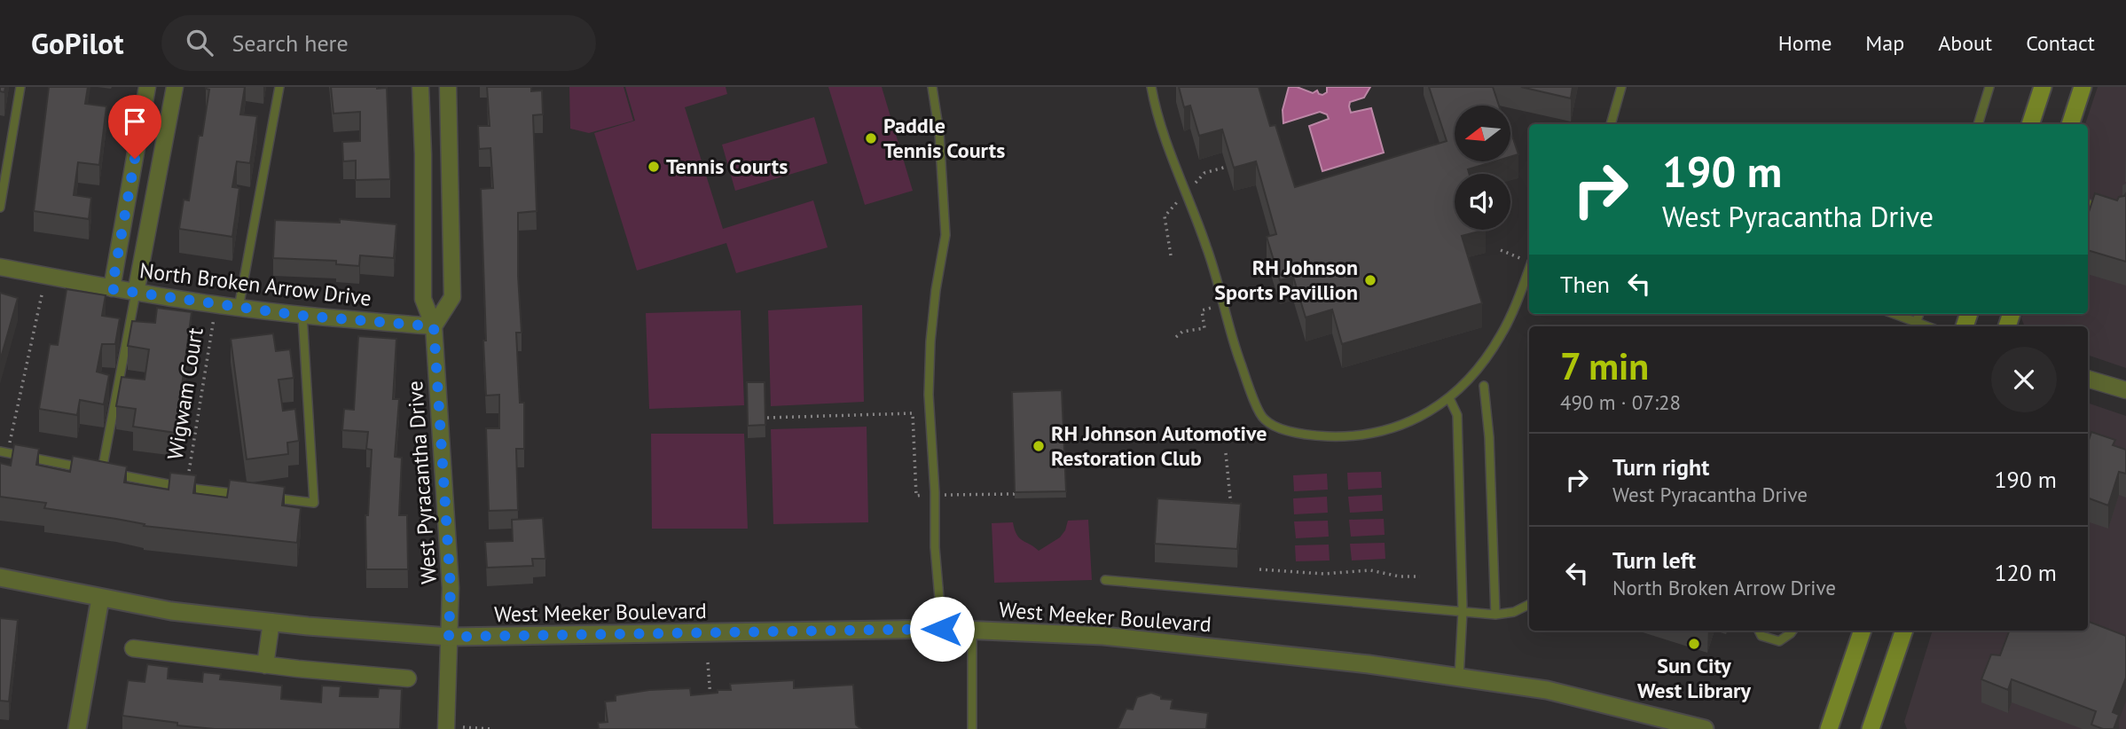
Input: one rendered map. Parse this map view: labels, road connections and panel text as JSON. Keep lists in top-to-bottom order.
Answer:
{
  "streets": {
    "street": ["North Broken Arrow Drive", "West Pyracantha Drive", "West Meeker Boulevard"],
    "path": ["Wigwam Court"]
  },
  "crossings": [
    ["North Broken Arrow Drive", "Wigwam Court"],
    ["North Broken Arrow Drive", "West Pyracantha Drive"],
    ["West Pyracantha Drive", "West Meeker Boulevard"]
  ],
  "places": [
    "Paddle Tennis Courts",
    "Tennis Courts",
    "RH Johnson Sports Pavillion",
    "RH Johnson Automotive Restoration Club",
    "Sun City West Library"
  ],
  "north": "left",
  "page": {
    "header": "GoPilot",
    "search": "Search here",
    "nav": [
      "Home",
      "Map",
      "About",
      "Contact"
    ],
    "turn": ["190 m", "West Pyracantha Drive"],
    "then": "Then",
    "heading": ["7 min", "490 m · 07:28"],
    "list": [
      {
        "name": "Turn right",
        "note": "West Pyracantha Drive",
        "value": "190 m"
      },
      {
        "name": "Turn left",
        "note": "North Broken Arrow Drive",
        "value": "120 m"
      }
    ]
  }
}
